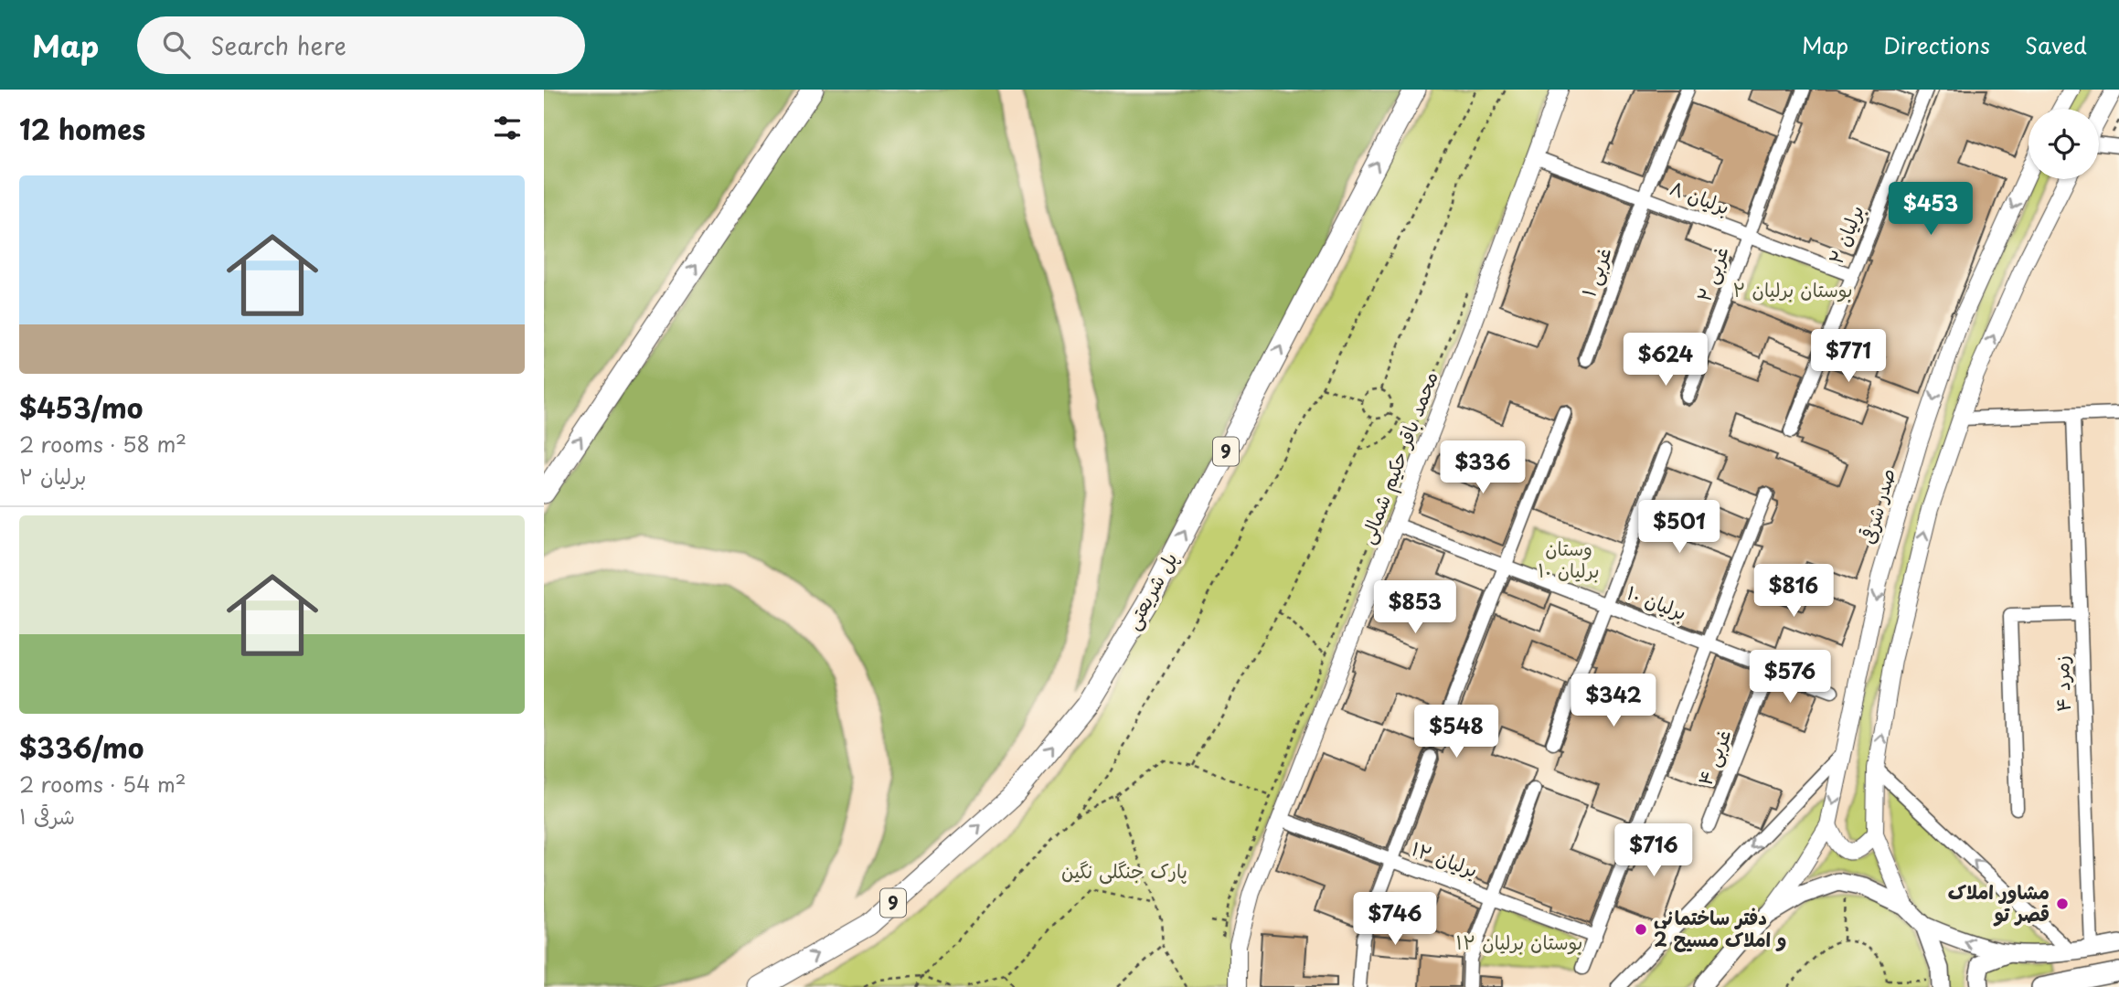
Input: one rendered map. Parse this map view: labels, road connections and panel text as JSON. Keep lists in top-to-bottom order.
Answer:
{
  "streets": {
    "main road": ["9", "پل شریعتی"],
    "street": [
      "برلیان ۸",
      "برلیان ۲",
      "۱ غربی",
      "۲ غربی",
      "محمد باقر حکیم شمالی",
      "صدر شرقی",
      "برلیان ۱۰",
      "زمرد ۴",
      "۴ غربی",
      "برلیان ۱۲"
    ]
  },
  "crossings": [
    ["برلیان ۸", "برلیان ۲"],
    ["برلیان ۸", "۱ غربی"],
    ["برلیان ۸", "۲ غربی"],
    ["برلیان ۸", "محمد باقر حکیم شمالی"],
    ["محمد باقر حکیم شمالی", "برلیان ۱۰"],
    ["محمد باقر حکیم شمالی", "برلیان ۱۲"],
    ["برلیان ۱۰", "۴ غربی"]
  ],
  "one_way": ["پل شریعتی"],
  "parks": [
    "بوستان برلیان ۲",
    "وستان برلیان ۱۰",
    "پارک جنگلی نگین",
    "بوستان برلیان ۱۲"
  ],
  "places": ["مشاور املاک قصر تو", "دفتر ساختمانی و املاک مسیح 2"],
  "page": {
    "header": "Map",
    "search": "Search here",
    "nav": ["Map", "Directions", "Saved"],
    "heading": "12 homes",
    "list": [
      {
        "name": "$453/mo",
        "note": "2 rooms · 58 m² · برلیان ۲"
      },
      {
        "name": "$336/mo",
        "note": "2 rooms · 54 m² · ۱ شرقی"
      }
    ],
    "price": [
      "$453",
      "$771",
      "$624",
      "$336",
      "$501",
      "$816",
      "$853",
      "$576",
      "$342",
      "$548",
      "$716",
      "$746"
    ]
  }
}
